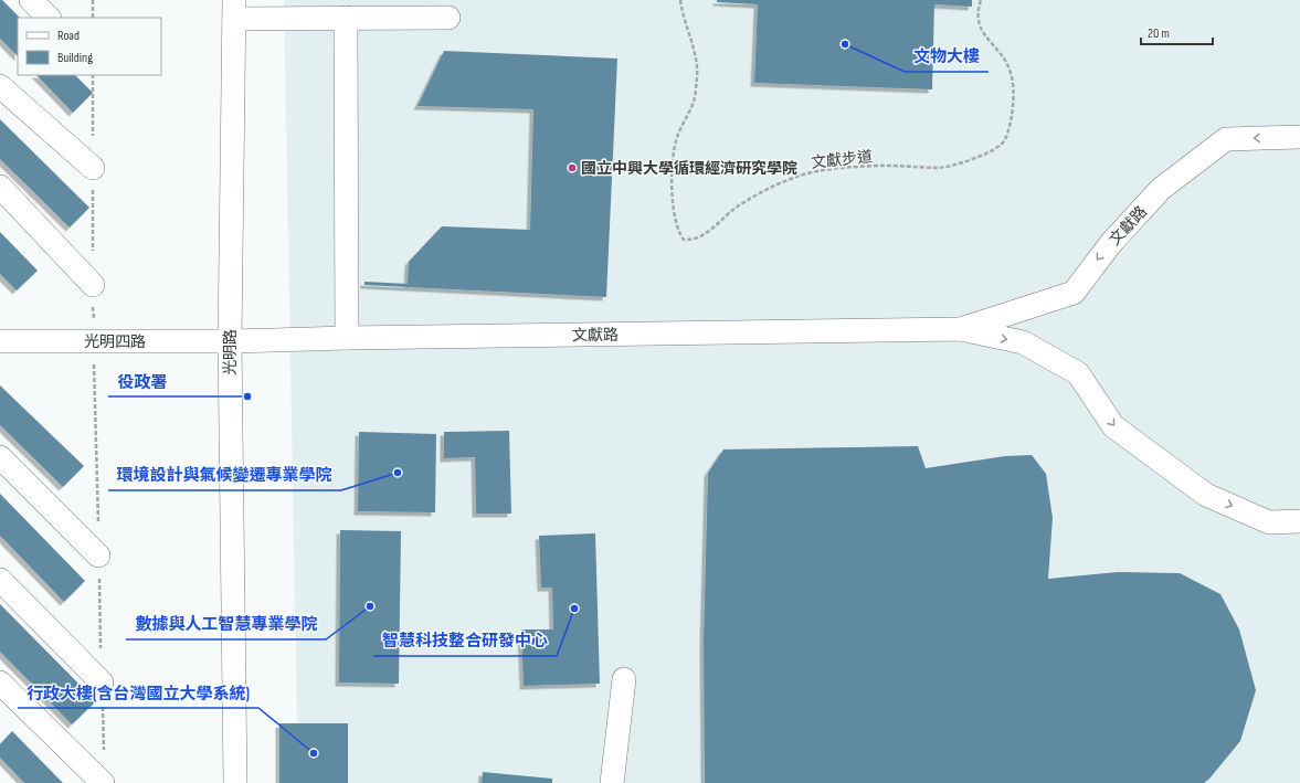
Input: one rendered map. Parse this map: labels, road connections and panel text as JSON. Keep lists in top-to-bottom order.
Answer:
{
  "streets": {
    "street": ["文獻路", "光明四路", "光明路"],
    "path": ["文獻步道"]
  },
  "crossings": [
    ["文獻路", "光明四路"],
    ["文獻路", "光明路"],
    ["光明四路", "光明路"]
  ],
  "places": [
    "文物大樓",
    "國立中興大學循環經濟研究學院",
    "役政署",
    "環境設計與氣候變遷專業學院",
    "數據與人工智慧專業學院",
    "智慧科技整合研發中心",
    "行政大樓(含台灣國立大學系統)"
  ],
  "legend": ["Road", "Building"],
  "scale_bar": "20 m"
}
